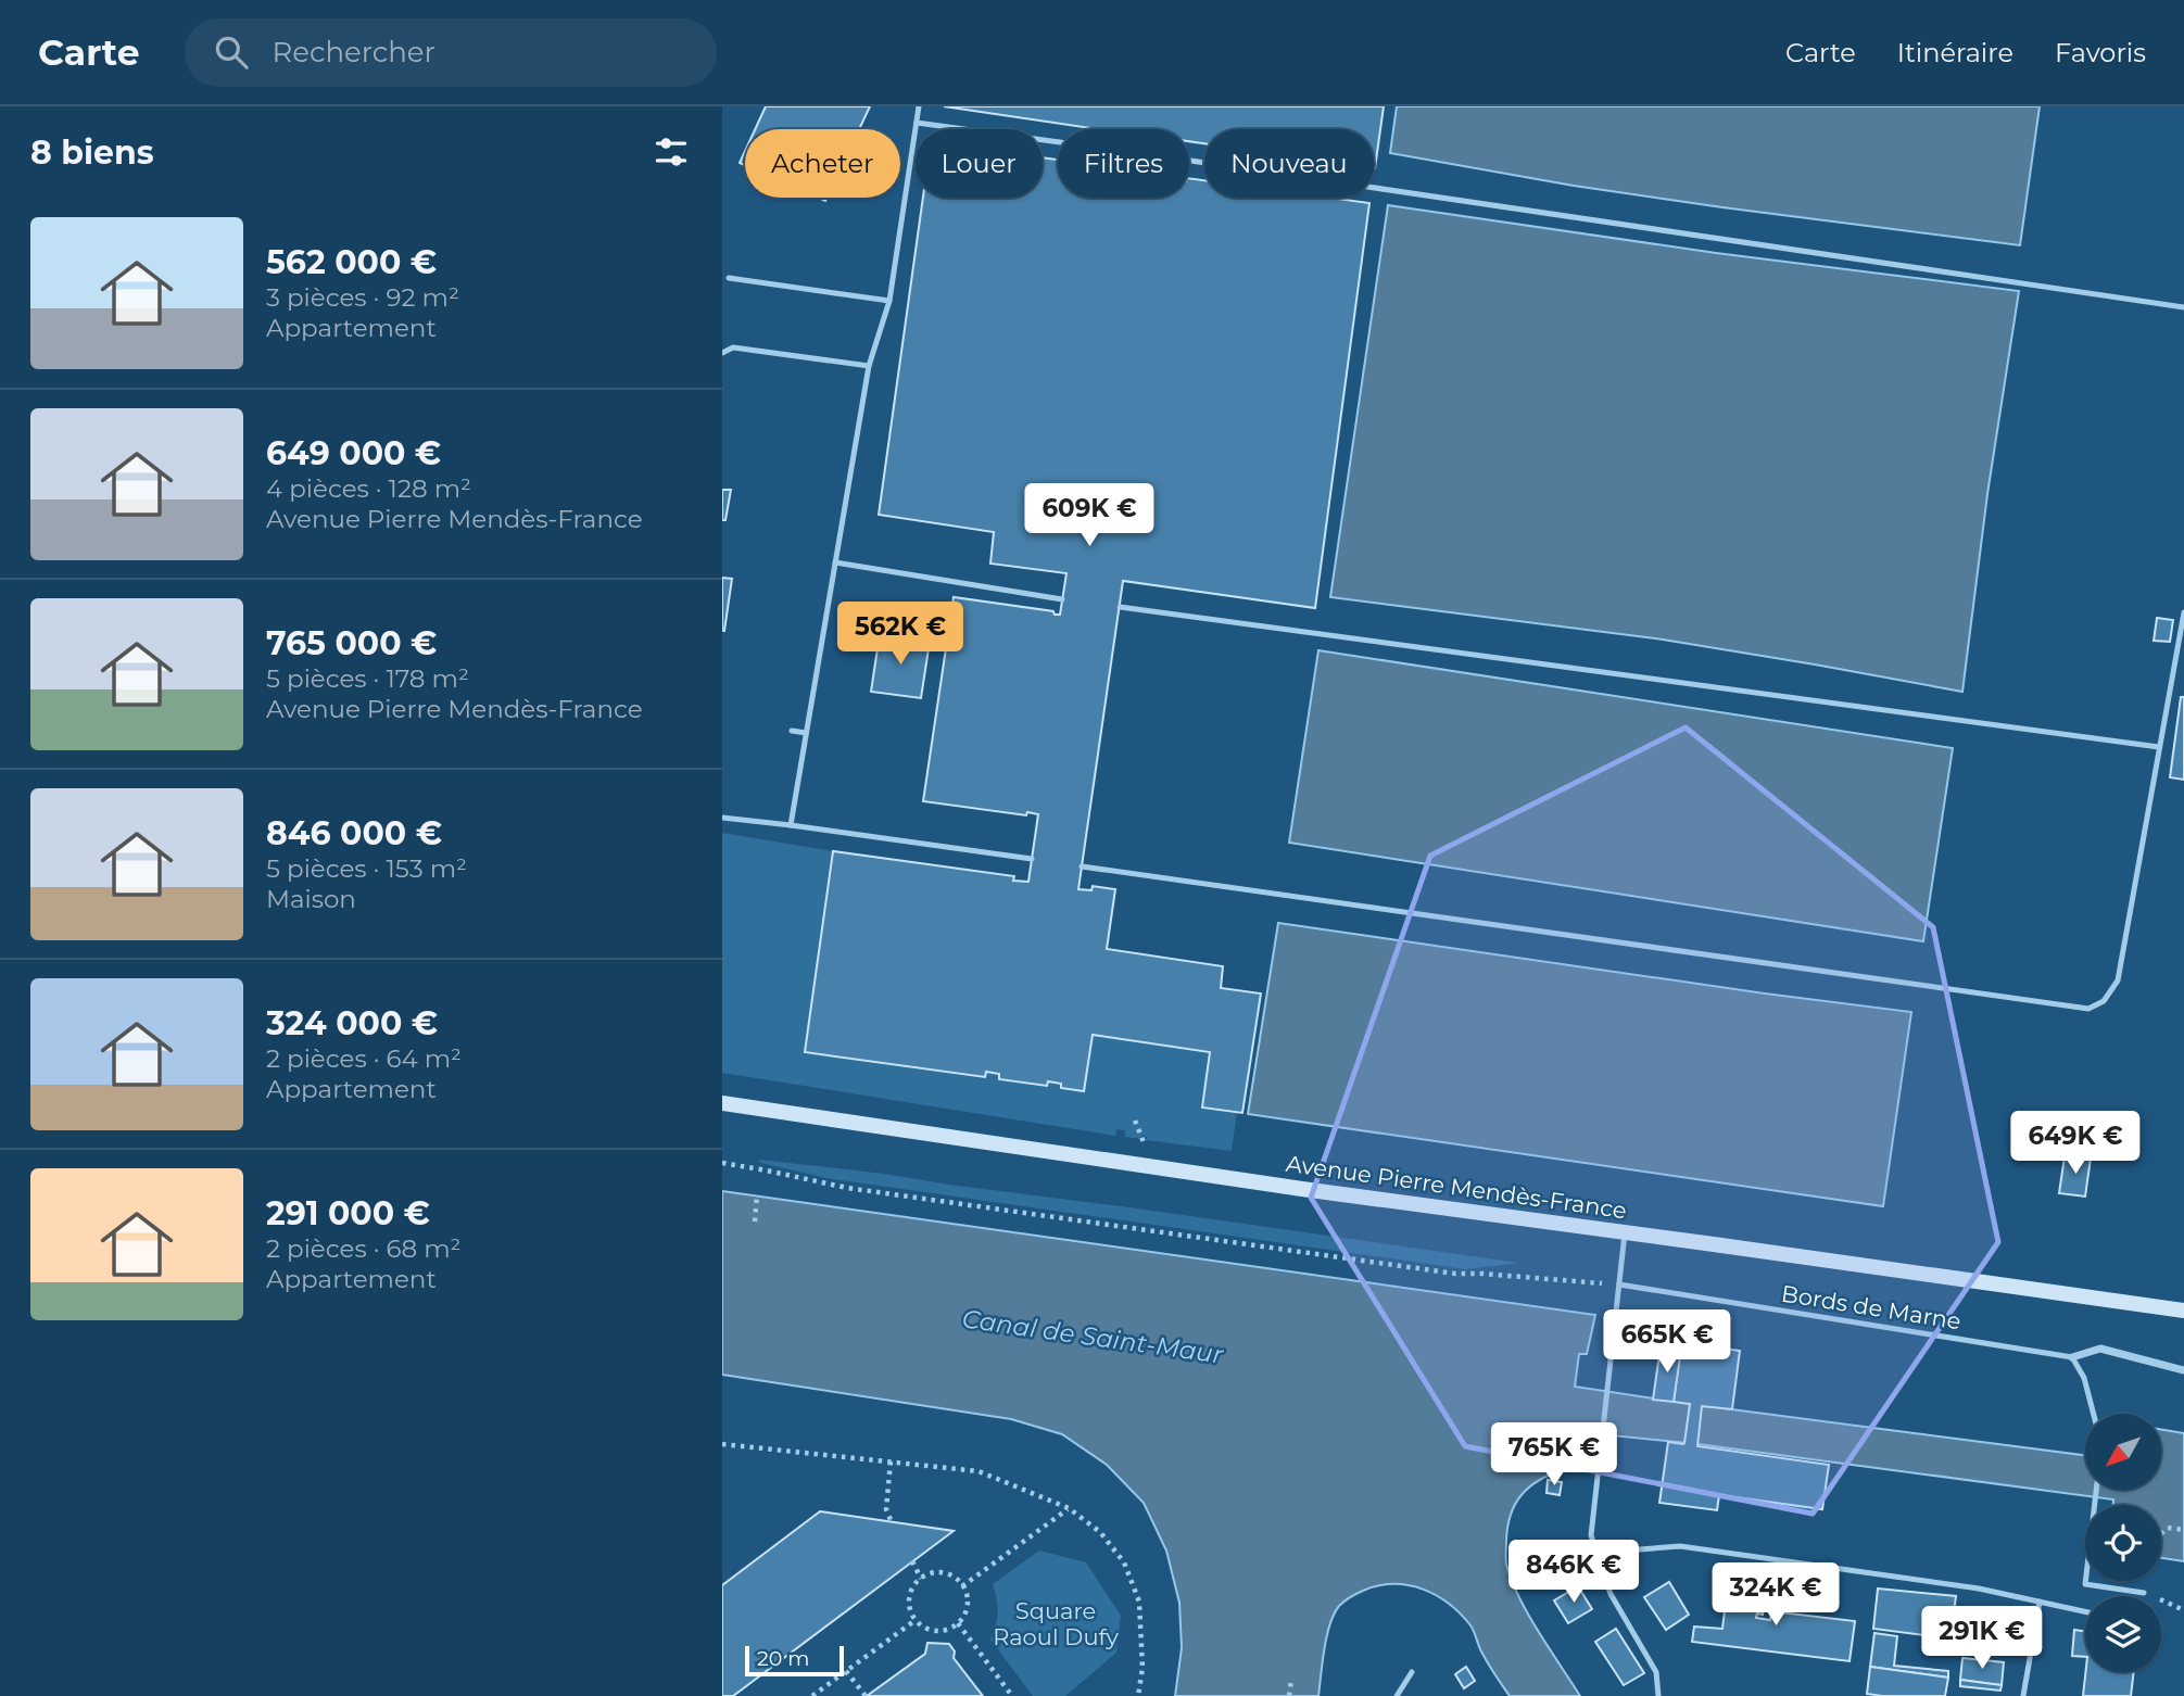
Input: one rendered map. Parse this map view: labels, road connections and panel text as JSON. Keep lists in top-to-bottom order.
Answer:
{
  "streets": {
    "main road": ["Avenue Pierre Mendès-France"],
    "lane": ["Bords de Marne"]
  },
  "water": ["Canal de Saint-Maur"],
  "parks": ["Square Raoul Dufy"],
  "scale_bar": "20 m",
  "north": "bottom left",
  "page": {
    "header": "Carte",
    "search": "Rechercher",
    "nav": ["Carte", "Itinéraire", "Favoris"],
    "heading": "8 biens",
    "chip": [
      "Acheter",
      "Louer",
      "Filtres",
      "Nouveau"
    ],
    "list": [
      {
        "name": "562 000 €",
        "note": "3 pièces · 92 m² · Appartement"
      },
      {
        "name": "649 000 €",
        "note": "4 pièces · 128 m² · Avenue Pierre Mendès-France"
      },
      {
        "name": "765 000 €",
        "note": "5 pièces · 178 m² · Avenue Pierre Mendès-France"
      },
      {
        "name": "846 000 €",
        "note": "5 pièces · 153 m² · Maison"
      },
      {
        "name": "324 000 €",
        "note": "2 pièces · 64 m² · Appartement"
      },
      {
        "name": "291 000 €",
        "note": "2 pièces · 68 m² · Appartement"
      }
    ],
    "price": [
      "609K €",
      "562K €",
      "649K €",
      "665K €",
      "765K €",
      "846K €",
      "324K €",
      "291K €"
    ],
    "scale": "20 m"
  }
}
